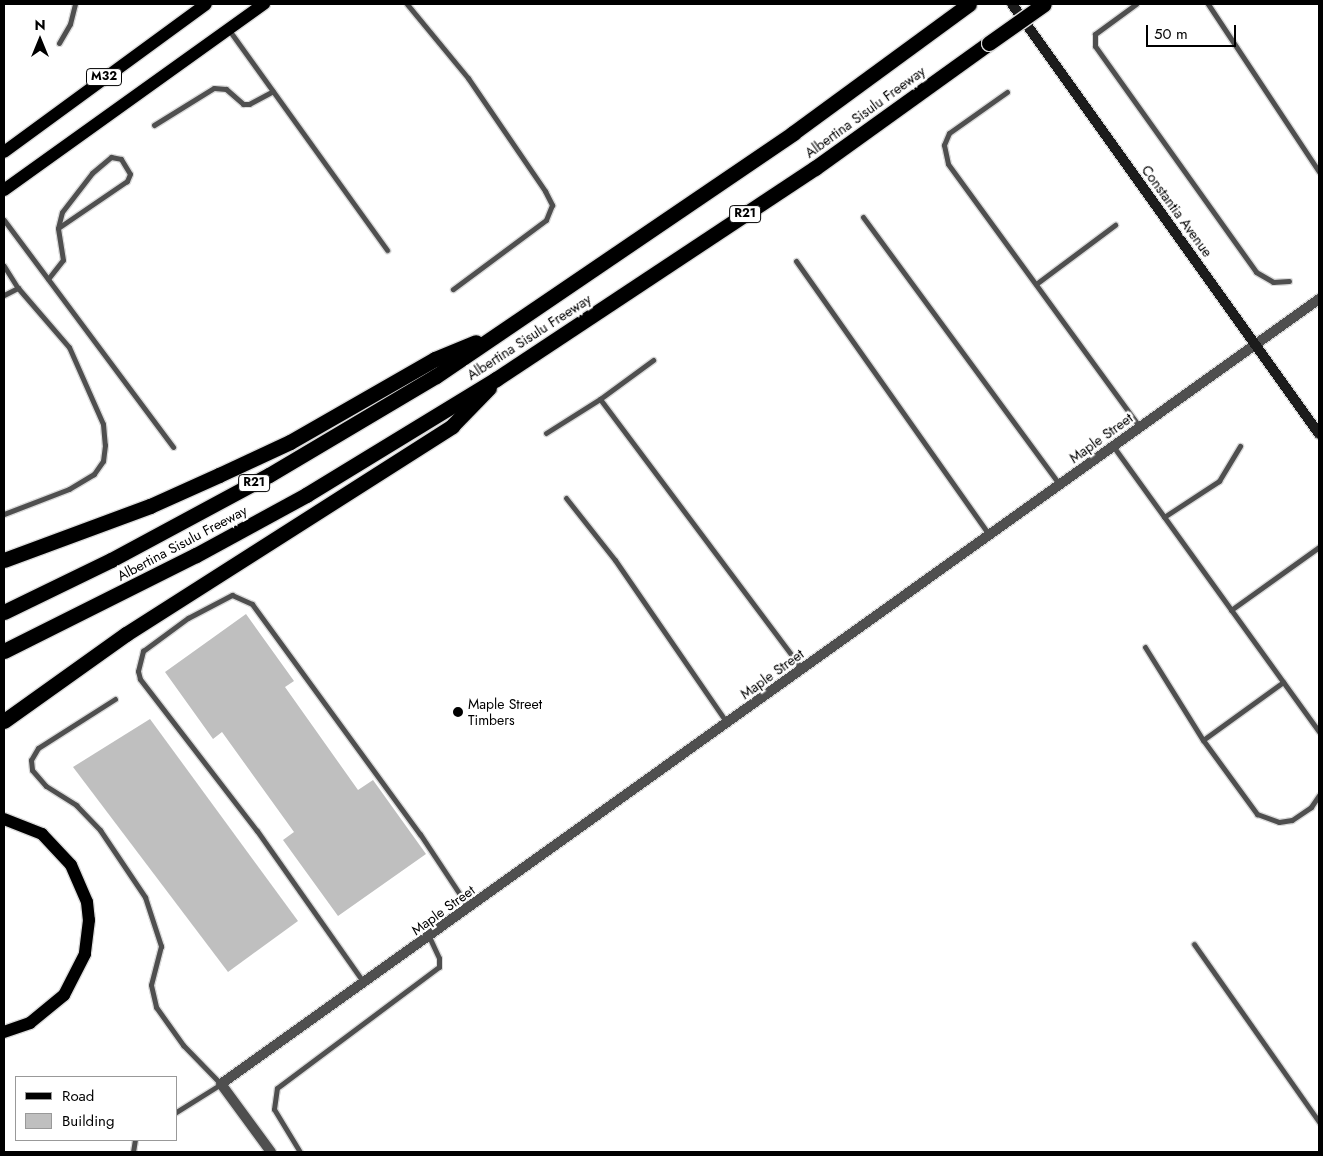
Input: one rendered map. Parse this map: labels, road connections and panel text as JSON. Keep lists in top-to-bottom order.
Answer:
{
  "streets": {
    "highway": ["Albertina Sisulu Freeway", "R21"],
    "main road": ["M32"],
    "street": ["Constantia Avenue", "Maple Street"]
  },
  "crossings": [
    ["Constantia Avenue", "Maple Street"]
  ],
  "places": ["Maple Street Timbers"],
  "legend": ["Road", "Building"],
  "scale_bar": "50 m",
  "north": "top"
}
